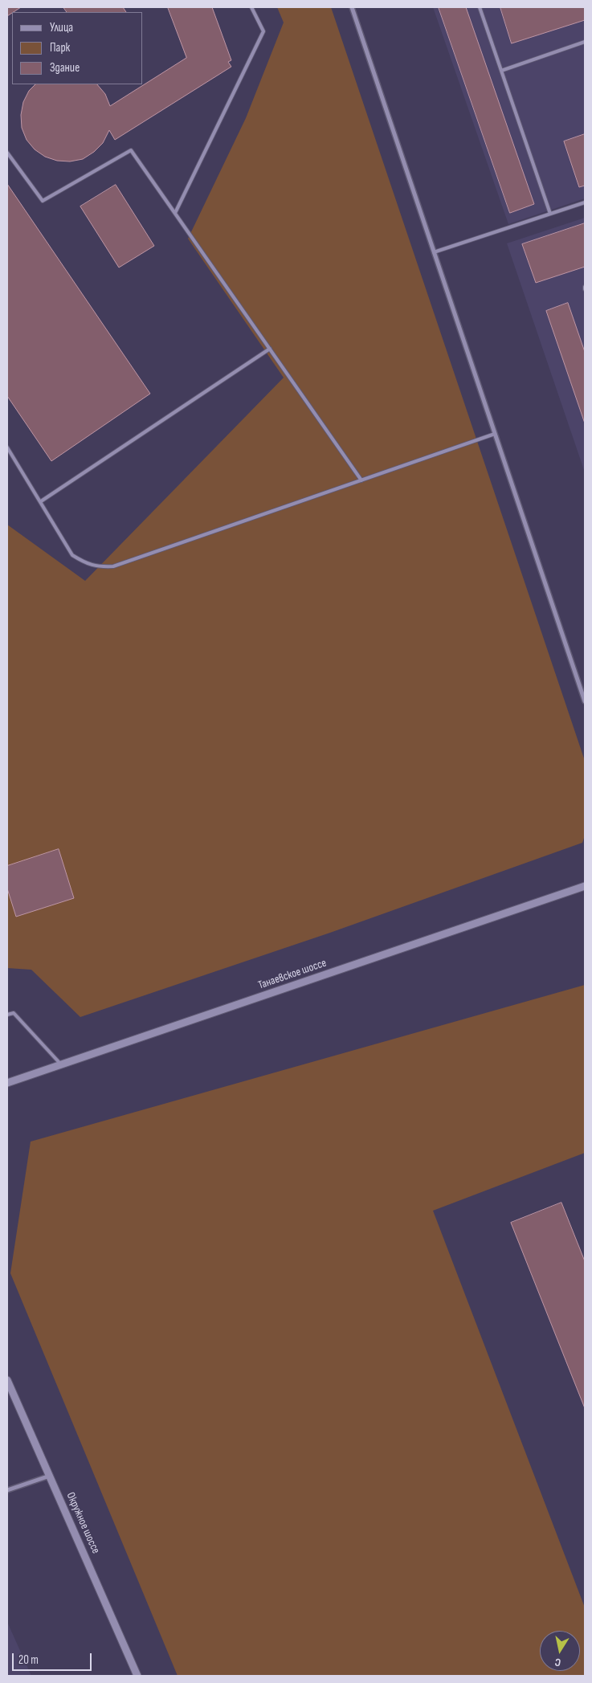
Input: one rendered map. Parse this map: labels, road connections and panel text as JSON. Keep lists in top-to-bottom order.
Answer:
{
  "streets": {
    "street": ["Танаевское шоссе", "Окружное шоссе"]
  },
  "legend": ["Улица", "Парк", "Здание"],
  "scale_bar": "20 m",
  "north": "bottom"
}
